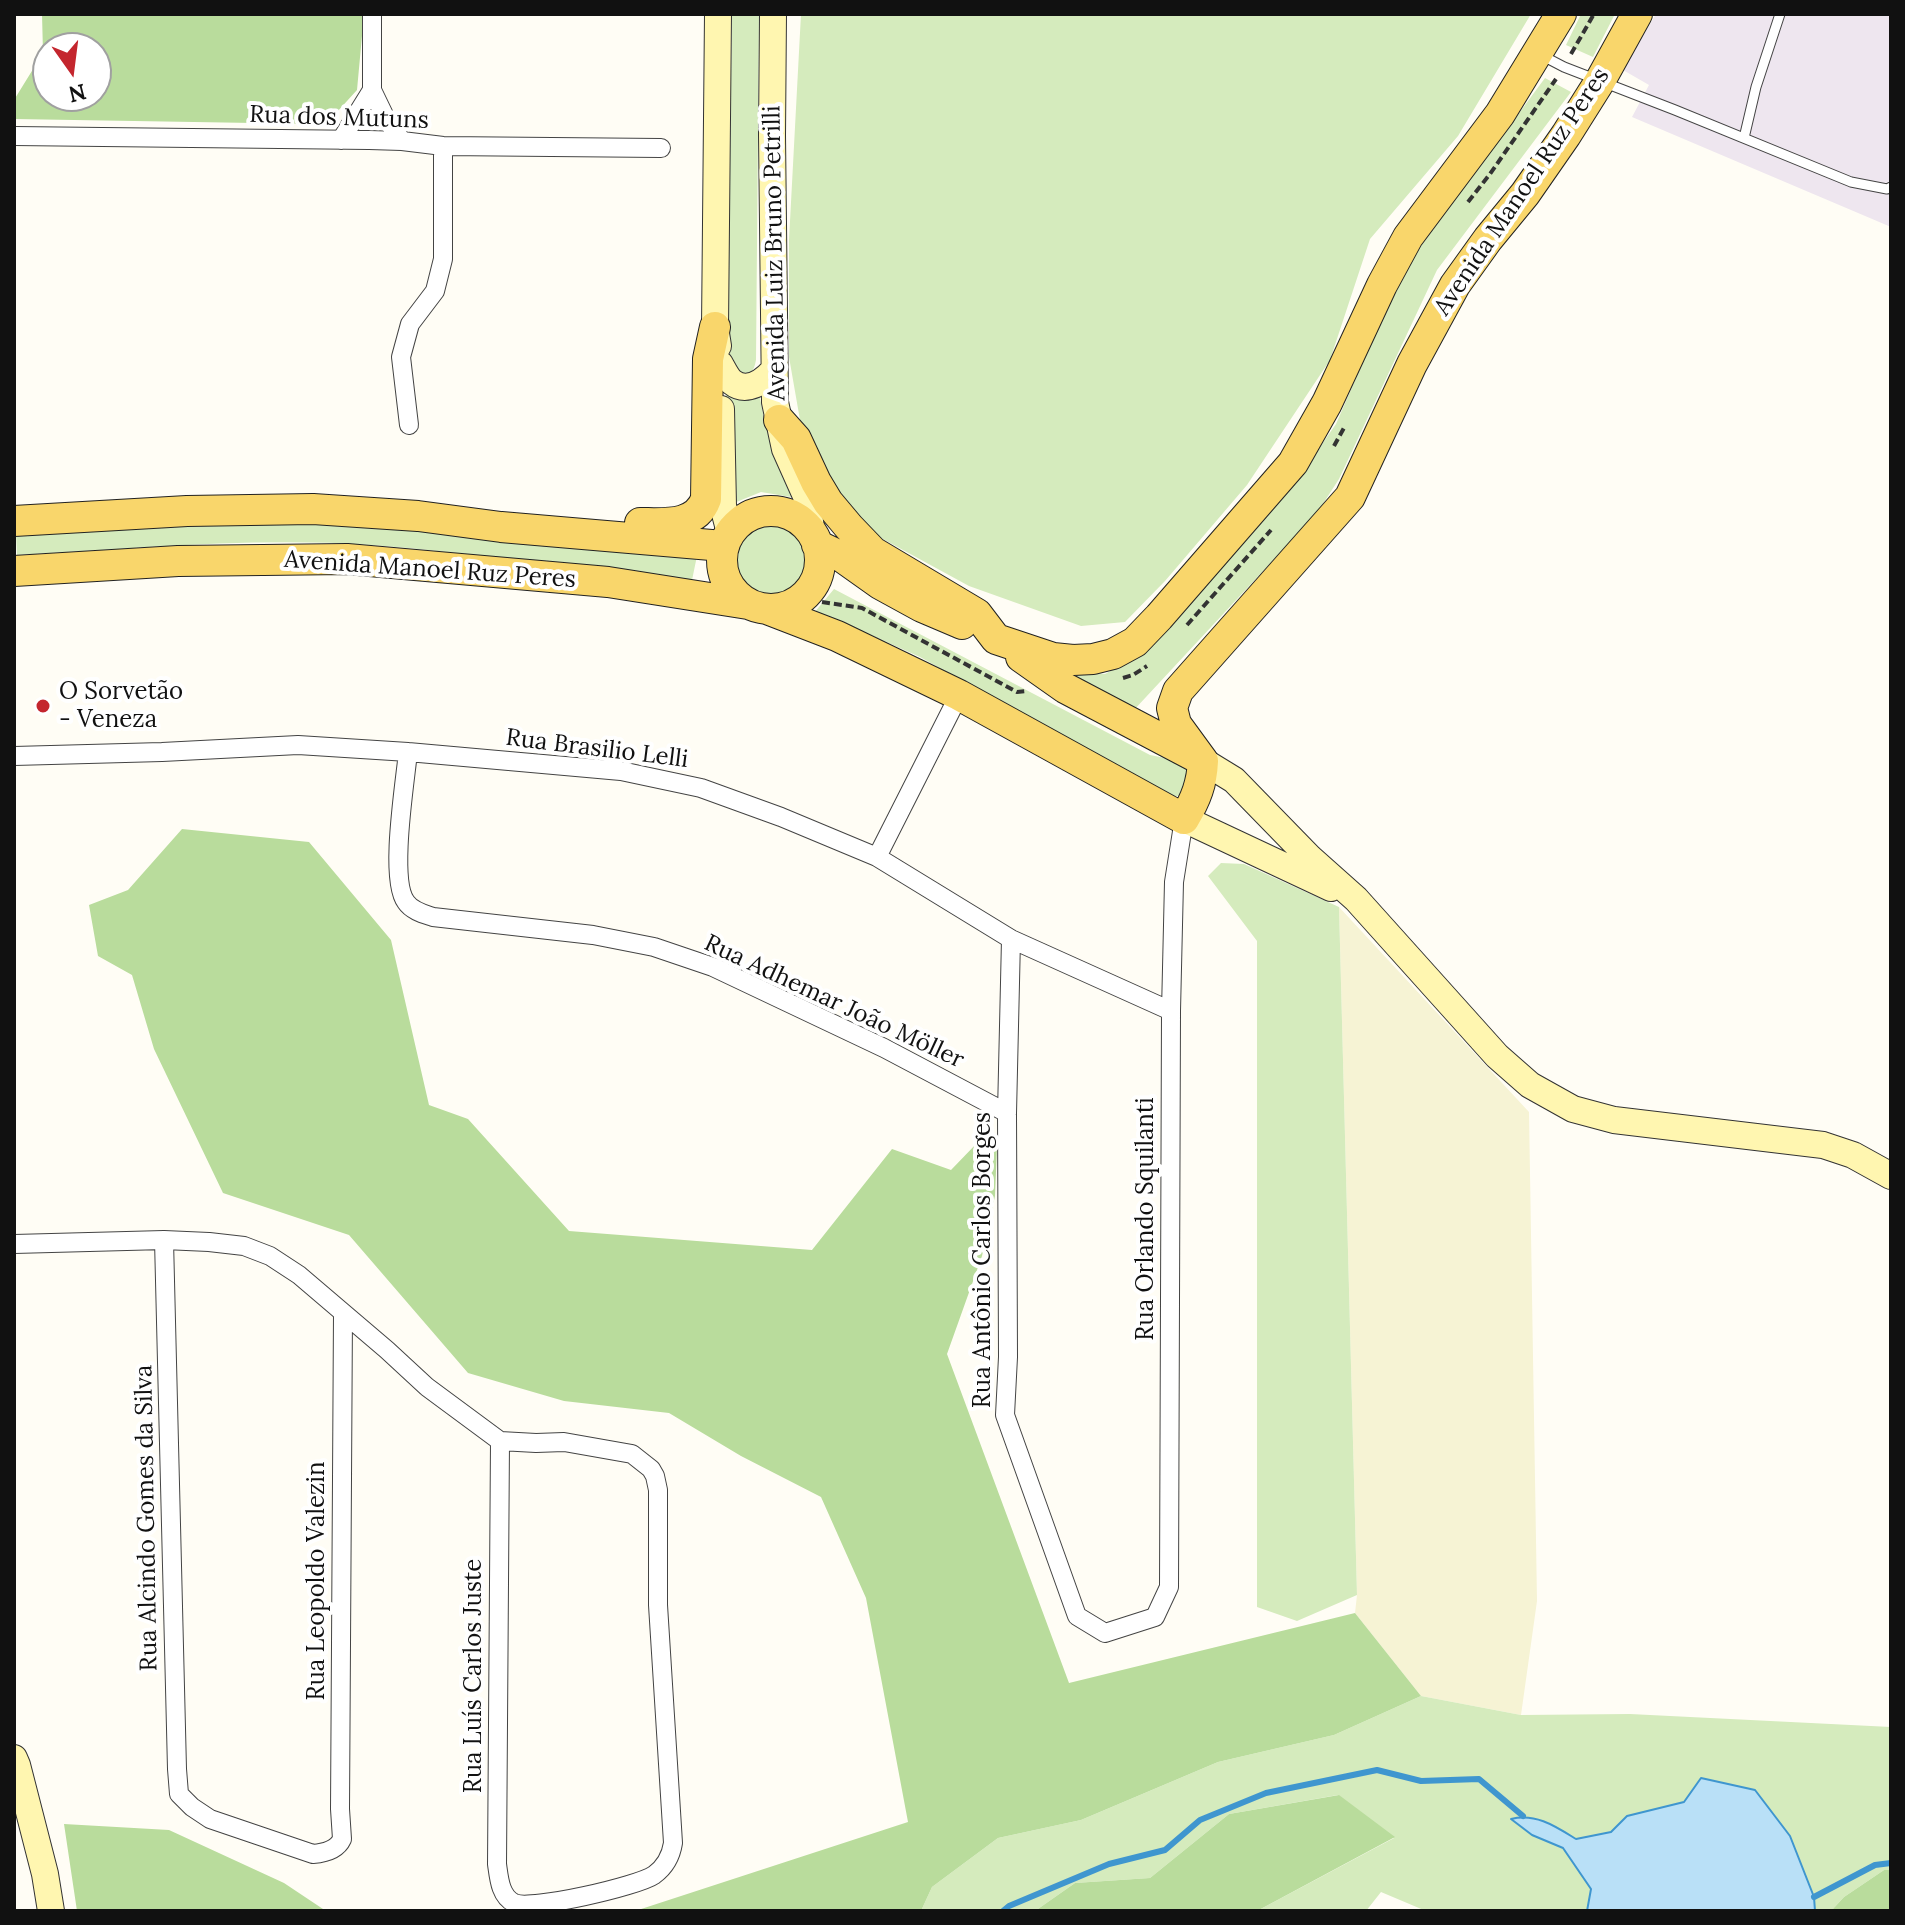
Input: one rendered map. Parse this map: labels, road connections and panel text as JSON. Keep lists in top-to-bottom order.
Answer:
{
  "streets": {
    "main road": ["Avenida Manoel Ruz Peres", "Avenida Luiz Bruno Petrilli"],
    "street": [
      "Rua dos Mutuns",
      "Rua Brasilio Lelli",
      "Rua Adhemar João Möller",
      "Rua Orlando Squilanti",
      "Rua Antônio Carlos Borges",
      "Rua Alcindo Gomes da Silva",
      "Rua Leopoldo Valezin",
      "Rua Luís Carlos Juste"
    ]
  },
  "crossings": [
    ["Avenida Manoel Ruz Peres", "Avenida Luiz Bruno Petrilli"],
    ["Avenida Manoel Ruz Peres", "Rua Orlando Squilanti"],
    ["Rua Brasilio Lelli", "Rua Adhemar João Möller"],
    ["Rua Brasilio Lelli", "Rua Orlando Squilanti"],
    ["Rua Brasilio Lelli", "Rua Antônio Carlos Borges"],
    ["Rua Adhemar João Möller", "Rua Antônio Carlos Borges"],
    ["Rua Orlando Squilanti", "Rua Antônio Carlos Borges"],
    ["Rua Alcindo Gomes da Silva", "Rua Leopoldo Valezin"]
  ],
  "places": ["O Sorvetão - Veneza"],
  "north": "bottom"
}
